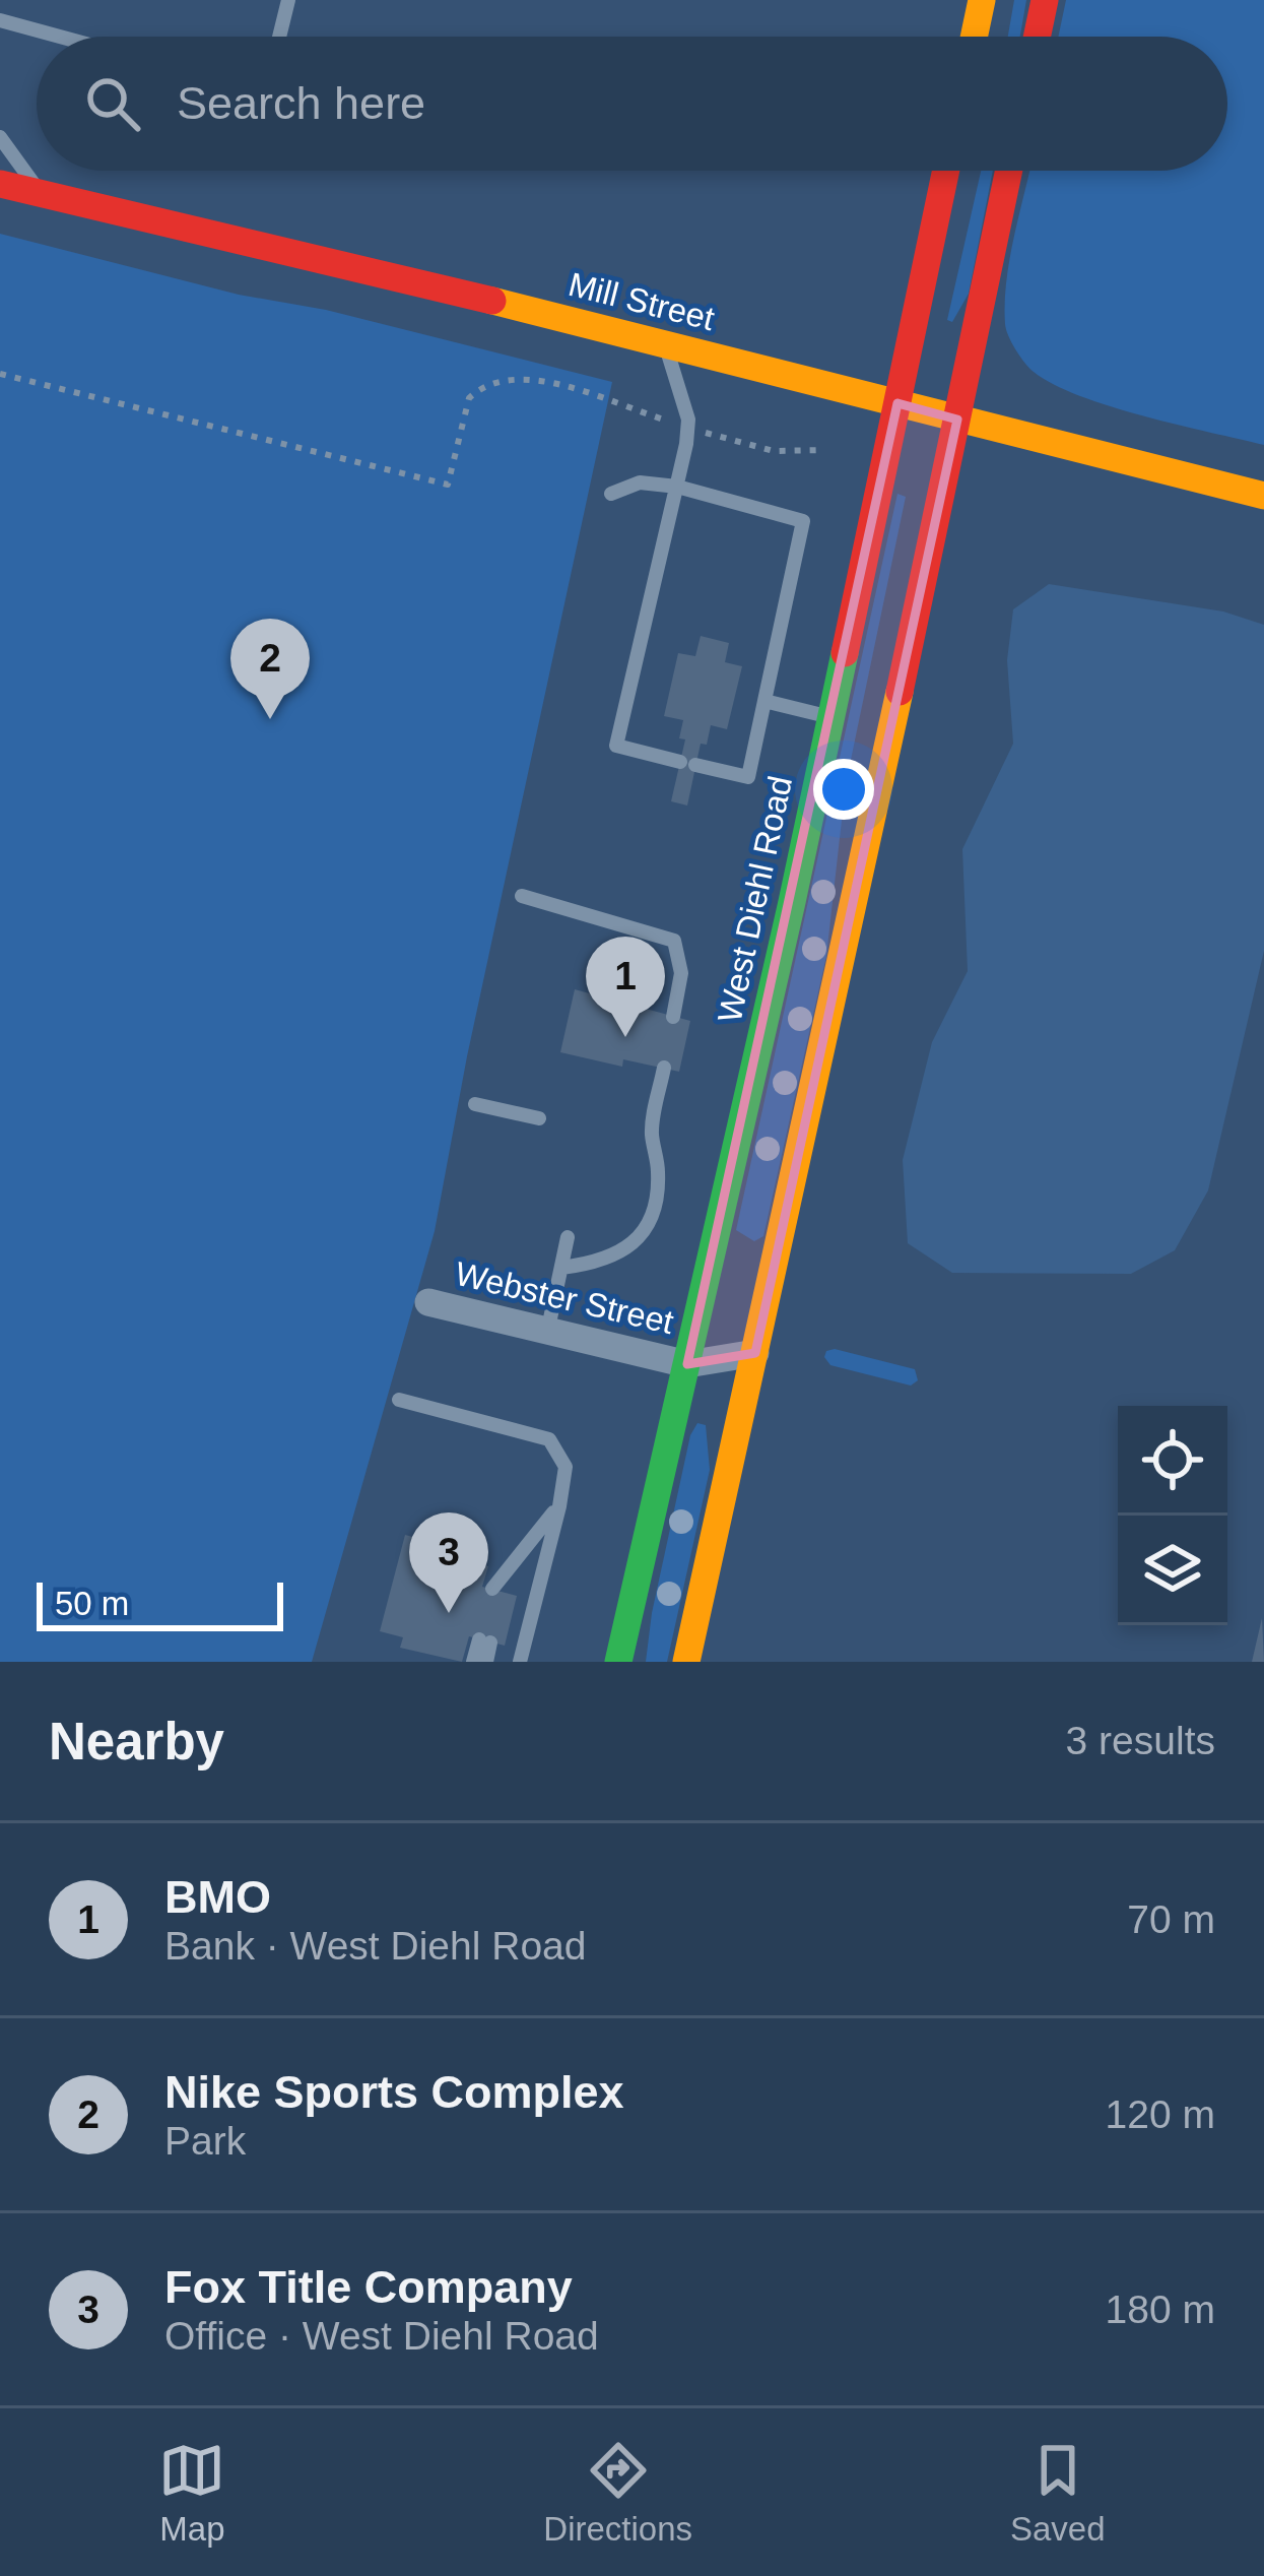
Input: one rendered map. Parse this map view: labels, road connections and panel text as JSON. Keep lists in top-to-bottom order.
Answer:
{
  "streets": {
    "street": ["Mill Street", "West Diehl Road", "Webster Street"]
  },
  "crossings": [
    ["Mill Street", "West Diehl Road"],
    ["West Diehl Road", "Webster Street"]
  ],
  "scale_bar": "50 m",
  "page": {
    "search": "Search here",
    "pins": ["2", "1", "3"],
    "scale": "50 m",
    "heading": ["Nearby", "3 results"],
    "list": [
      {
        "mark": "1",
        "name": "BMO",
        "note": "Bank · West Diehl Road",
        "value": "70 m"
      },
      {
        "mark": "2",
        "name": "Nike Sports Complex",
        "note": "Park",
        "value": "120 m"
      },
      {
        "mark": "3",
        "name": "Fox Title Company",
        "note": "Office · West Diehl Road",
        "value": "180 m"
      }
    ],
    "nav": ["Map", "Directions", "Saved"]
  }
}
